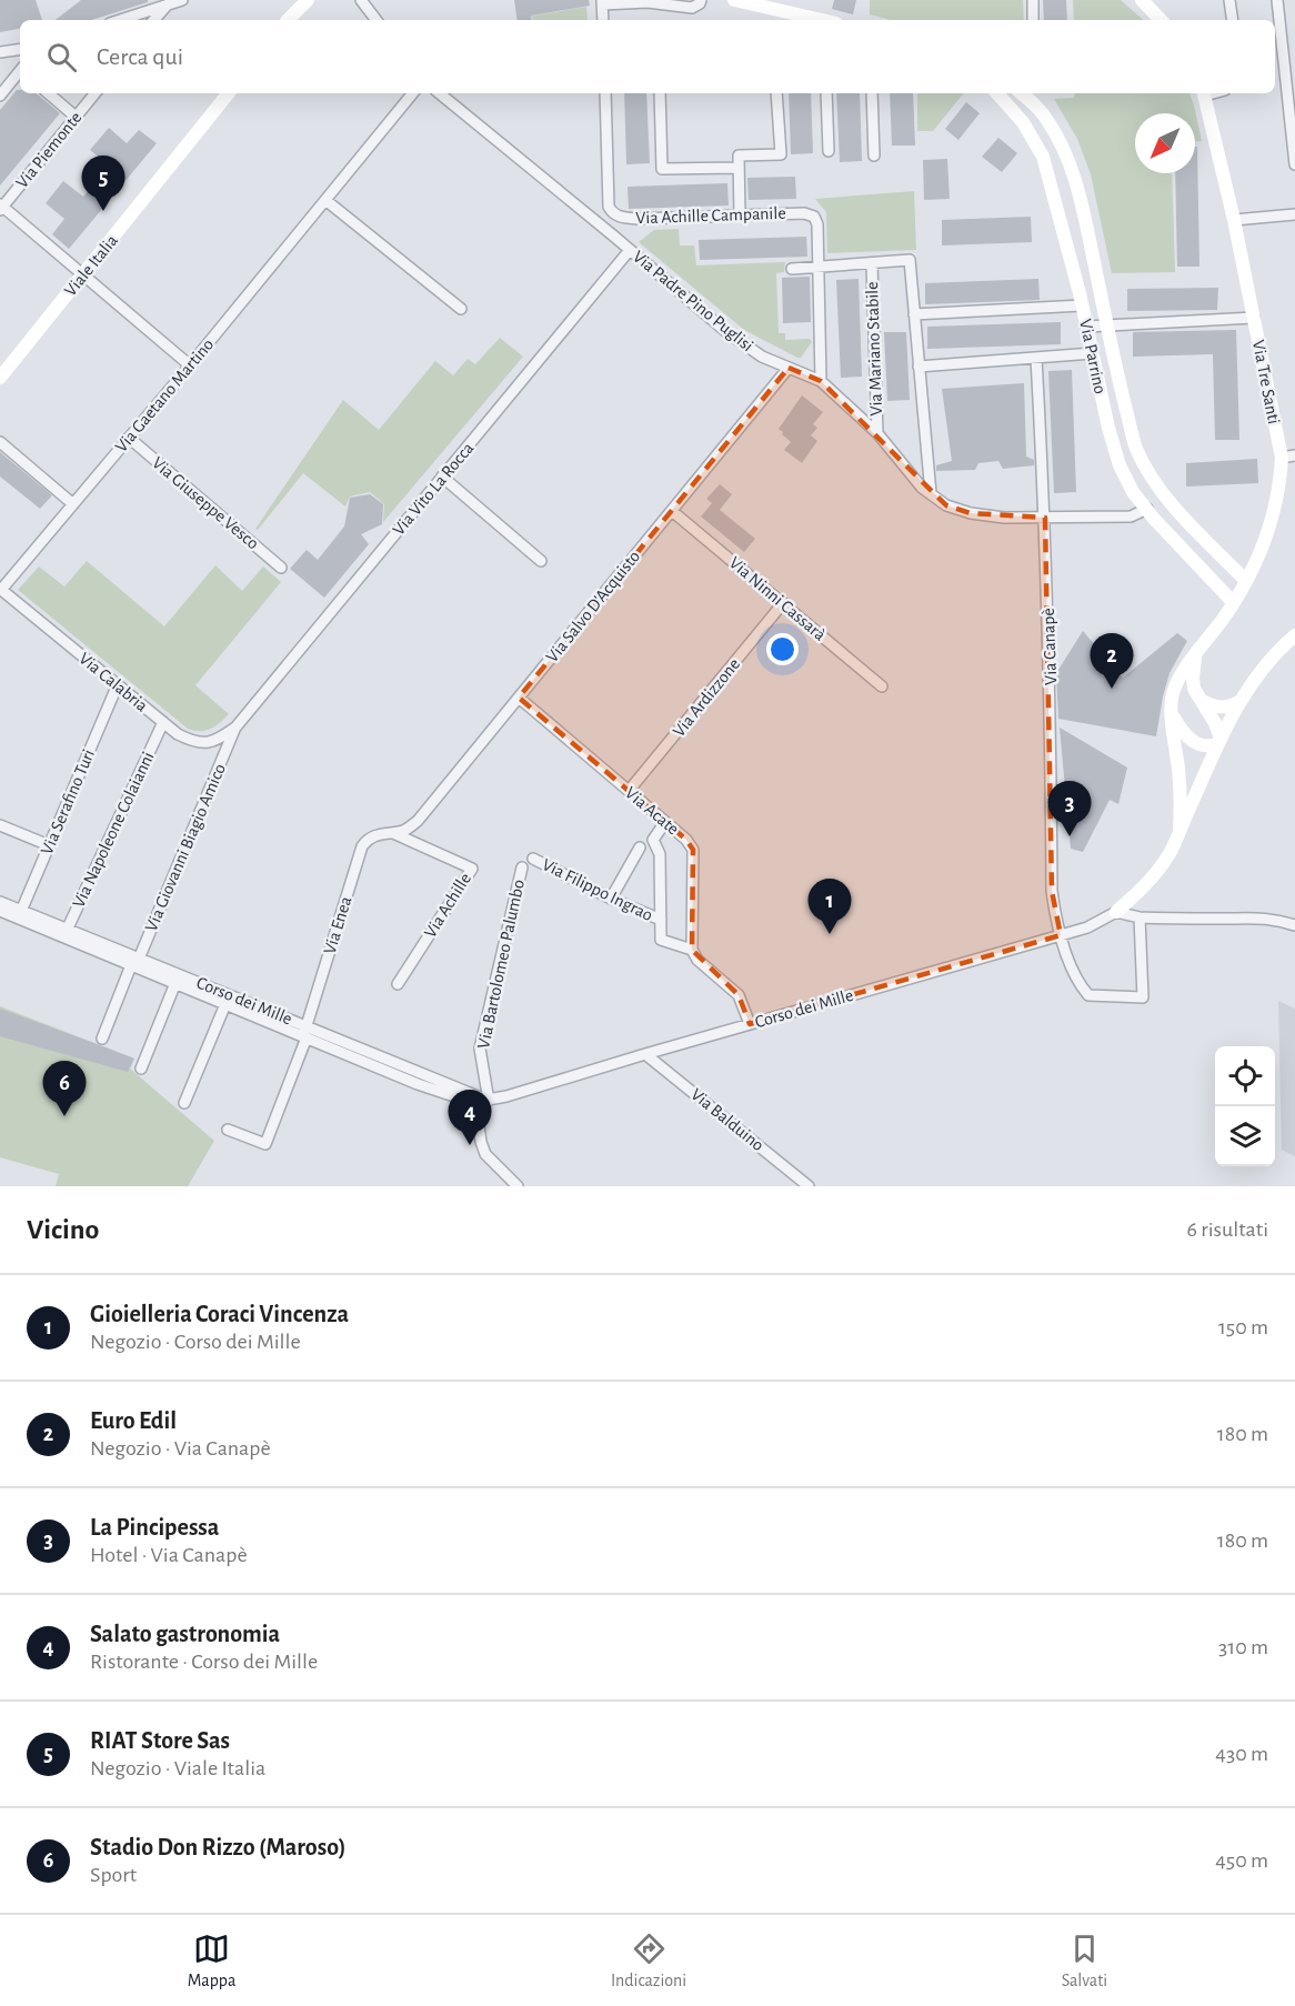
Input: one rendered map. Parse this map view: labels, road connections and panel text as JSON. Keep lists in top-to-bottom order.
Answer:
{
  "streets": {
    "street": [
      "Via Piemonte",
      "Via Achille Campanile",
      "Viale Italia",
      "Via Padre Pino Puglisi",
      "Via Mariano Stabile",
      "Via Parrino",
      "Via Tre Santi",
      "Via Gaetano Martino",
      "Via Vito La Rocca",
      "Via Giuseppe Vesco",
      "Via Ninni Cassarà",
      "Via Salvo D'Acquisto",
      "Via Canapè",
      "Via Calabria",
      "Via Ardizzone",
      "Via Serafino Turi",
      "Via Acate",
      "Via Napoleone Colaianni",
      "Via Giovanni Biagio Amico",
      "Via Filippo Ingrao",
      "Via Achille",
      "Via Enea",
      "Via Bartolomeo Palumbo",
      "Corso dei Mille",
      "Via Balduino"
    ]
  },
  "crossings": [
    ["Via Padre Pino Puglisi", "Via Mariano Stabile"],
    ["Via Padre Pino Puglisi", "Via Parrino"],
    ["Via Padre Pino Puglisi", "Via Vito La Rocca"],
    ["Via Padre Pino Puglisi", "Via Salvo D'Acquisto"],
    ["Via Padre Pino Puglisi", "Via Canapè"],
    ["Via Parrino", "Via Tre Santi"],
    ["Via Gaetano Martino", "Via Giuseppe Vesco"],
    ["Via Gaetano Martino", "Via Calabria"],
    ["Via Vito La Rocca", "Via Calabria"],
    ["Via Vito La Rocca", "Via Giovanni Biagio Amico"],
    ["Via Ninni Cassarà", "Via Salvo D'Acquisto"],
    ["Via Ninni Cassarà", "Via Ardizzone"],
    ["Via Salvo D'Acquisto", "Via Acate"],
    ["Via Salvo D'Acquisto", "Via Achille"],
    ["Via Salvo D'Acquisto", "Via Enea"],
    ["Via Canapè", "Corso dei Mille"],
    ["Via Calabria", "Via Serafino Turi"],
    ["Via Calabria", "Via Napoleone Colaianni"],
    ["Via Calabria", "Via Giovanni Biagio Amico"],
    ["Via Ardizzone", "Via Acate"],
    ["Via Serafino Turi", "Corso dei Mille"],
    ["Via Napoleone Colaianni", "Corso dei Mille"],
    ["Via Giovanni Biagio Amico", "Corso dei Mille"],
    ["Via Achille", "Via Enea"],
    ["Via Enea", "Corso dei Mille"],
    ["Via Bartolomeo Palumbo", "Corso dei Mille"],
    ["Corso dei Mille", "Via Balduino"]
  ],
  "north": "bottom left",
  "page": {
    "search": "Cerca qui",
    "pins": [
      "5",
      "2",
      "3",
      "1",
      "6",
      "4"
    ],
    "heading": ["Vicino", "6 risultati"],
    "list": [
      {
        "mark": "1",
        "name": "Gioielleria Coraci Vincenza",
        "note": "Negozio · Corso dei Mille",
        "value": "150 m"
      },
      {
        "mark": "2",
        "name": "Euro Edil",
        "note": "Negozio · Via Canapè",
        "value": "180 m"
      },
      {
        "mark": "3",
        "name": "La Pincipessa",
        "note": "Hotel · Via Canapè",
        "value": "180 m"
      },
      {
        "mark": "4",
        "name": "Salato gastronomia",
        "note": "Ristorante · Corso dei Mille",
        "value": "310 m"
      },
      {
        "mark": "5",
        "name": "RIAT Store Sas",
        "note": "Negozio · Viale Italia",
        "value": "430 m"
      },
      {
        "mark": "6",
        "name": "Stadio Don Rizzo (Maroso)",
        "note": "Sport",
        "value": "450 m"
      }
    ],
    "nav": ["Mappa", "Indicazioni", "Salvati"]
  }
}
